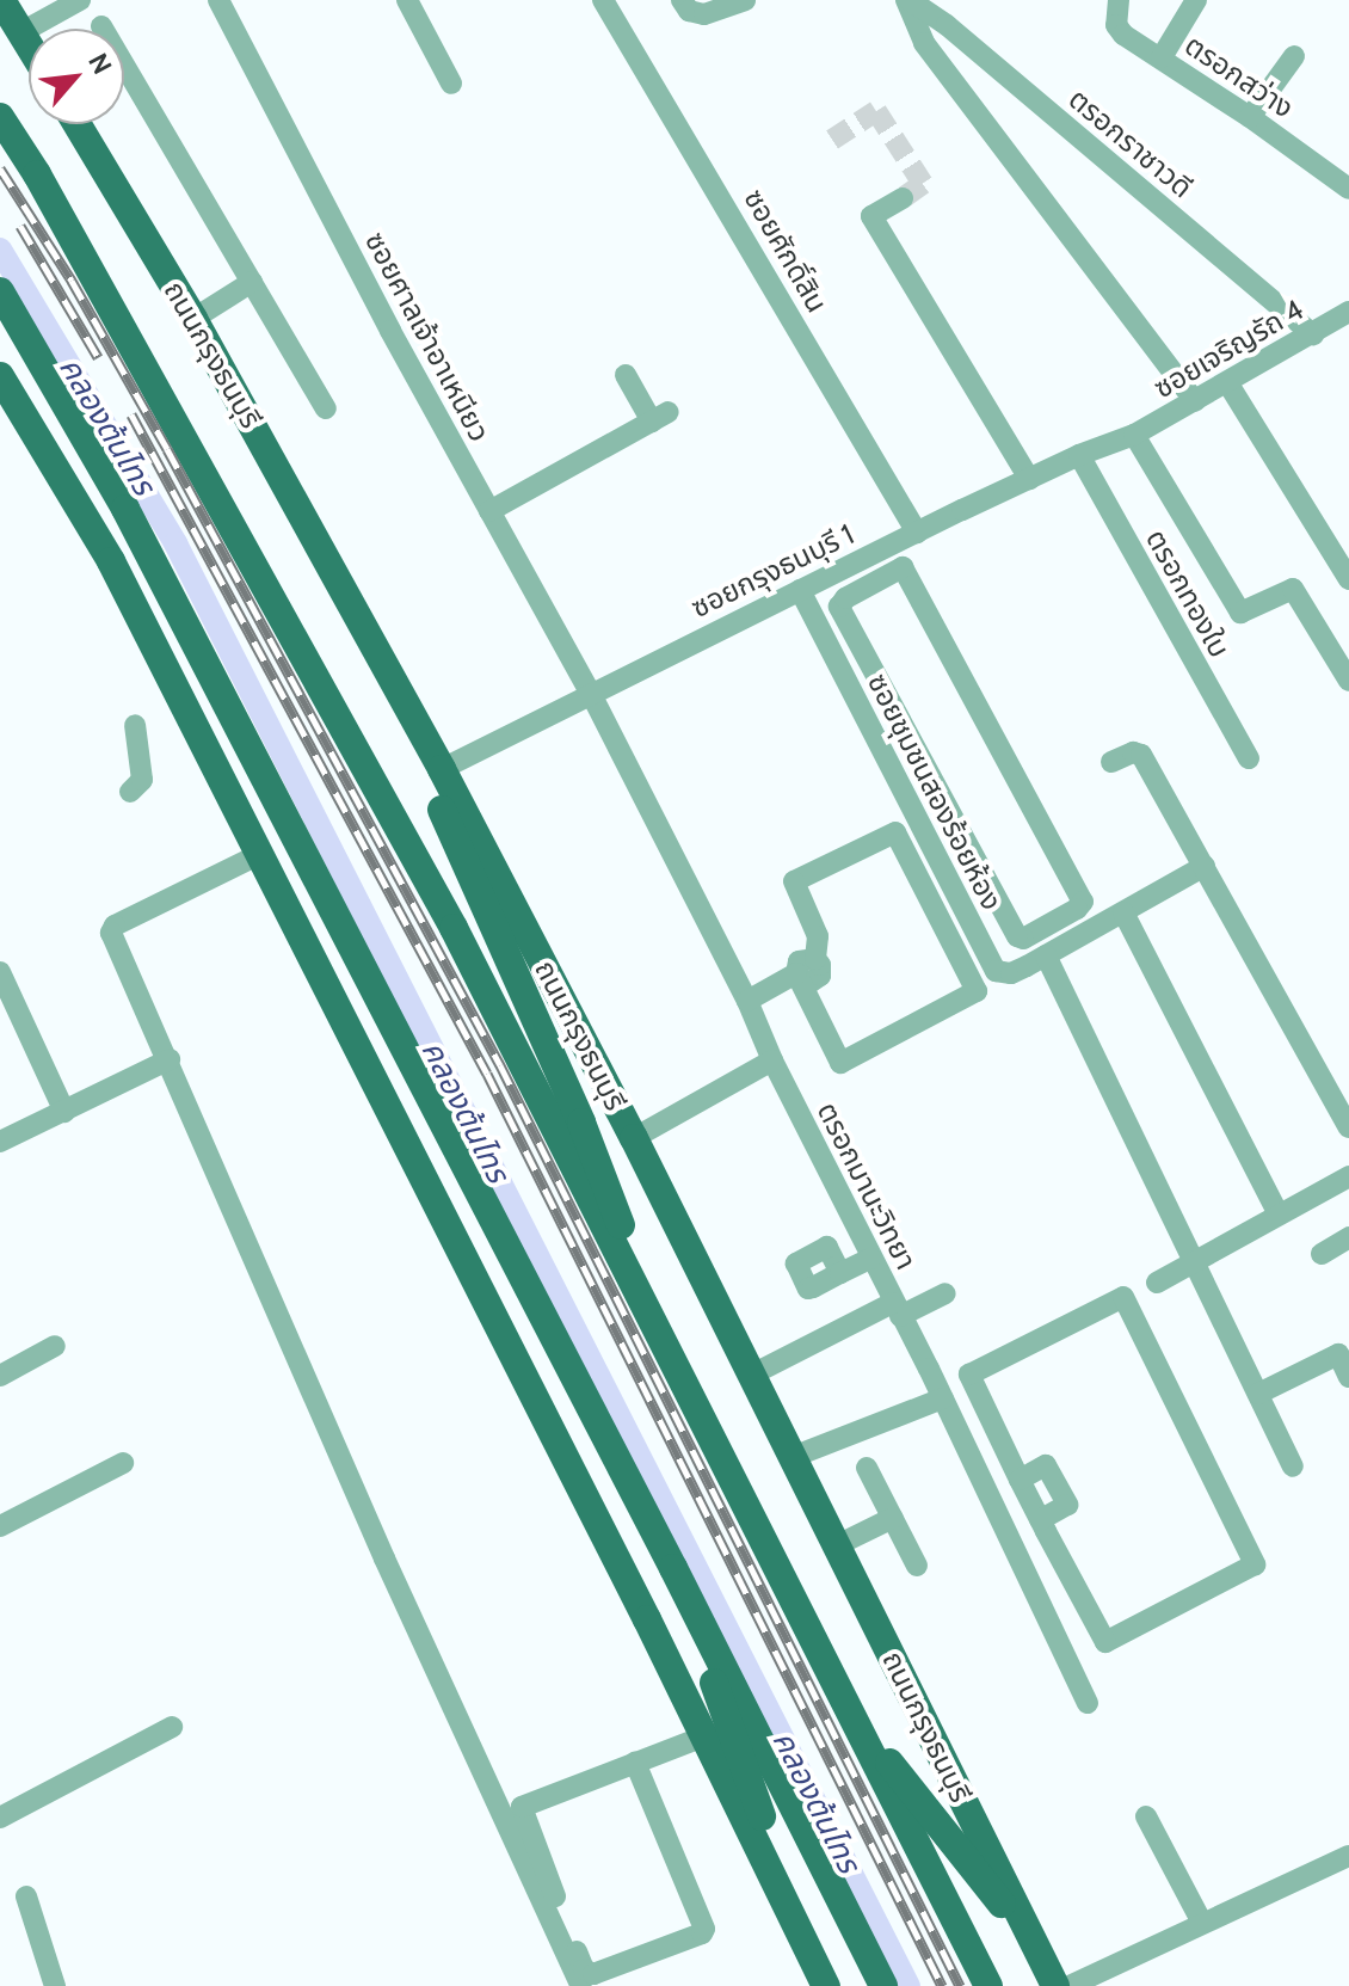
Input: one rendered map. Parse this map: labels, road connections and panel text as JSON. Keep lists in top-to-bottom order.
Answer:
{
  "streets": {
    "main road": ["ถนนกรุงธนบุรี"],
    "street": [
      "ตรอกสว่าง",
      "ตรอกราชาวดี",
      "ซอยศักดิ์สิน",
      "ซอยศาลเจ้าอาเหนียว",
      "ซอยเจริญรัถ 4",
      "ซอยกรุงธนบุรี 1",
      "ตรอกทองใบ",
      "ซอยชุมชนสองร้อยห้อง",
      "ตรอกมานะวิทยา"
    ]
  },
  "crossings": [
    ["ตรอกราชาวดี", "ซอยเจริญรัถ 4"],
    ["ซอยศักดิ์สิน", "ซอยกรุงธนบุรี 1"],
    ["ซอยศาลเจ้าอาเหนียว", "ซอยกรุงธนบุรี 1"],
    ["ซอยศาลเจ้าอาเหนียว", "ตรอกมานะวิทยา"],
    ["ซอยเจริญรัถ 4", "ซอยกรุงธนบุรี 1"],
    ["ถนนกรุงธนบุรี", "ซอยกรุงธนบุรี 1"],
    ["ซอยกรุงธนบุรี 1", "ตรอกทองใบ"],
    ["ซอยกรุงธนบุรี 1", "ซอยชุมชนสองร้อยห้อง"],
    ["ซอยกรุงธนบุรี 1", "ตรอกมานะวิทยา"]
  ],
  "water": ["คลองต้นไทร"],
  "north": "top right"
}
